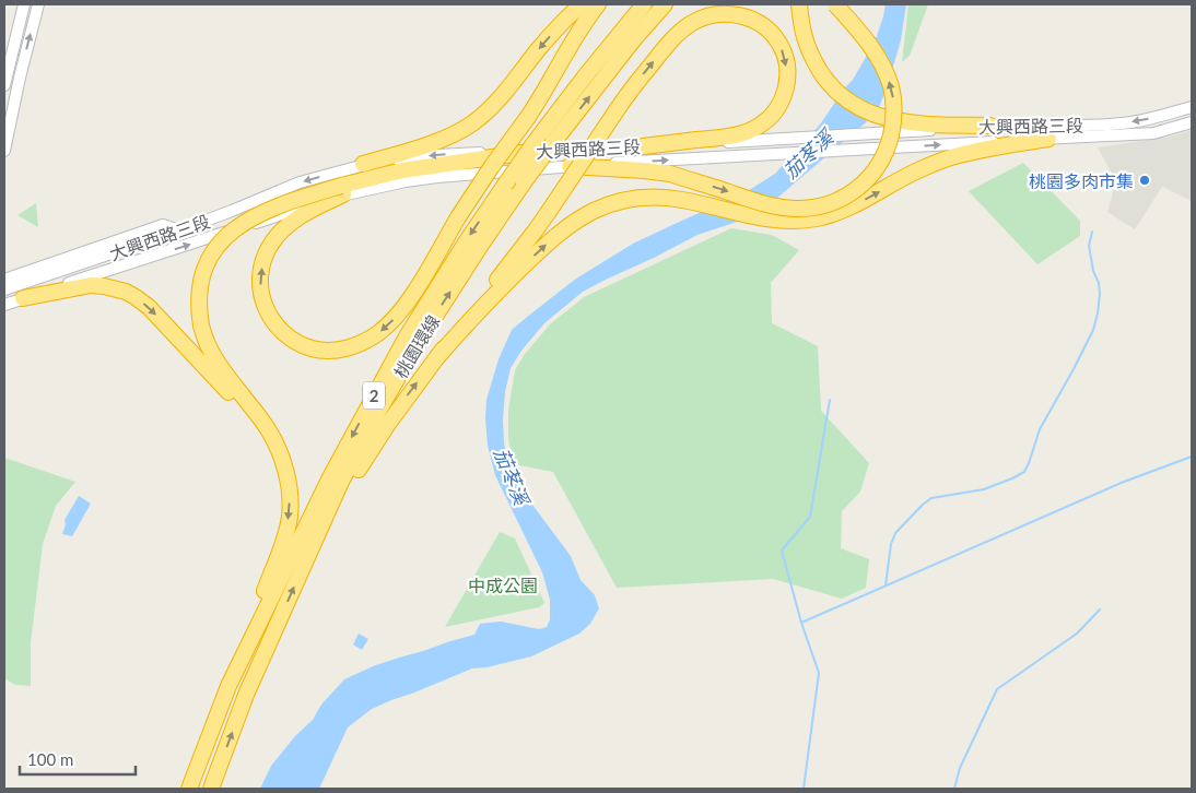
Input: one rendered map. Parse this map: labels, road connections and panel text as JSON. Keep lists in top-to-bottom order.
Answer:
{
  "streets": {
    "highway": ["桃園環線", "2"],
    "street": ["大興西路三段"]
  },
  "crossings": [
    ["大興西路三段", "桃園環線"]
  ],
  "water": ["茄苳溪"],
  "parks": ["中成公園"],
  "places": ["桃園多肉市集"],
  "scale_bar": "100 m"
}
